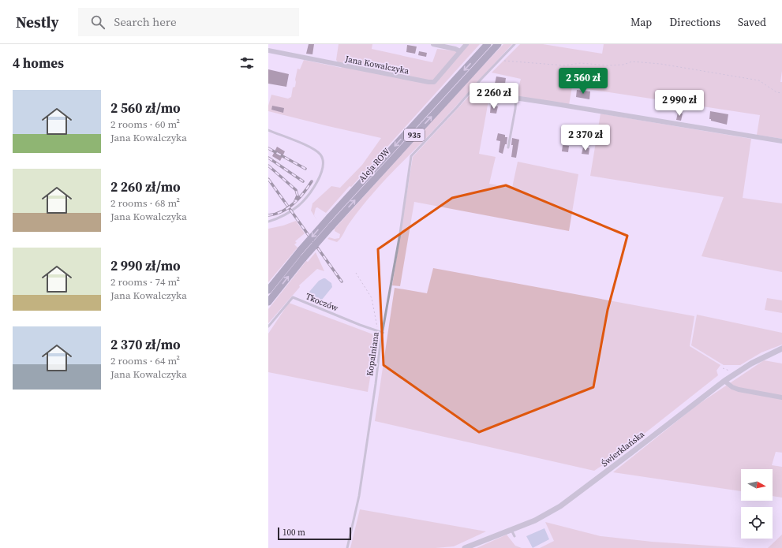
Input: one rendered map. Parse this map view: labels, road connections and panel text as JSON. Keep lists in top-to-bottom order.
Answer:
{
  "streets": {
    "main road": ["935", "Aleja ROW"],
    "street": ["Jana Kowalczyka", "Świerklańska"],
    "lane": ["Tkoczów", "Kopalniana"]
  },
  "crossings": [
    ["Tkoczów", "Kopalniana"]
  ],
  "scale_bar": "100 m",
  "north": "right",
  "page": {
    "header": "Nestly",
    "search": "Search here",
    "nav": ["Map", "Directions", "Saved"],
    "heading": "4 homes",
    "price": [
      "2 560 zł",
      "2 260 zł",
      "2 990 zł",
      "2 370 zł"
    ],
    "list": [
      {
        "name": "2 560 zł/mo",
        "note": "2 rooms · 60 m² · Jana Kowalczyka"
      },
      {
        "name": "2 260 zł/mo",
        "note": "2 rooms · 68 m² · Jana Kowalczyka"
      },
      {
        "name": "2 990 zł/mo",
        "note": "2 rooms · 74 m² · Jana Kowalczyka"
      },
      {
        "name": "2 370 zł/mo",
        "note": "2 rooms · 64 m² · Jana Kowalczyka"
      }
    ],
    "scale": "100 m"
  }
}
